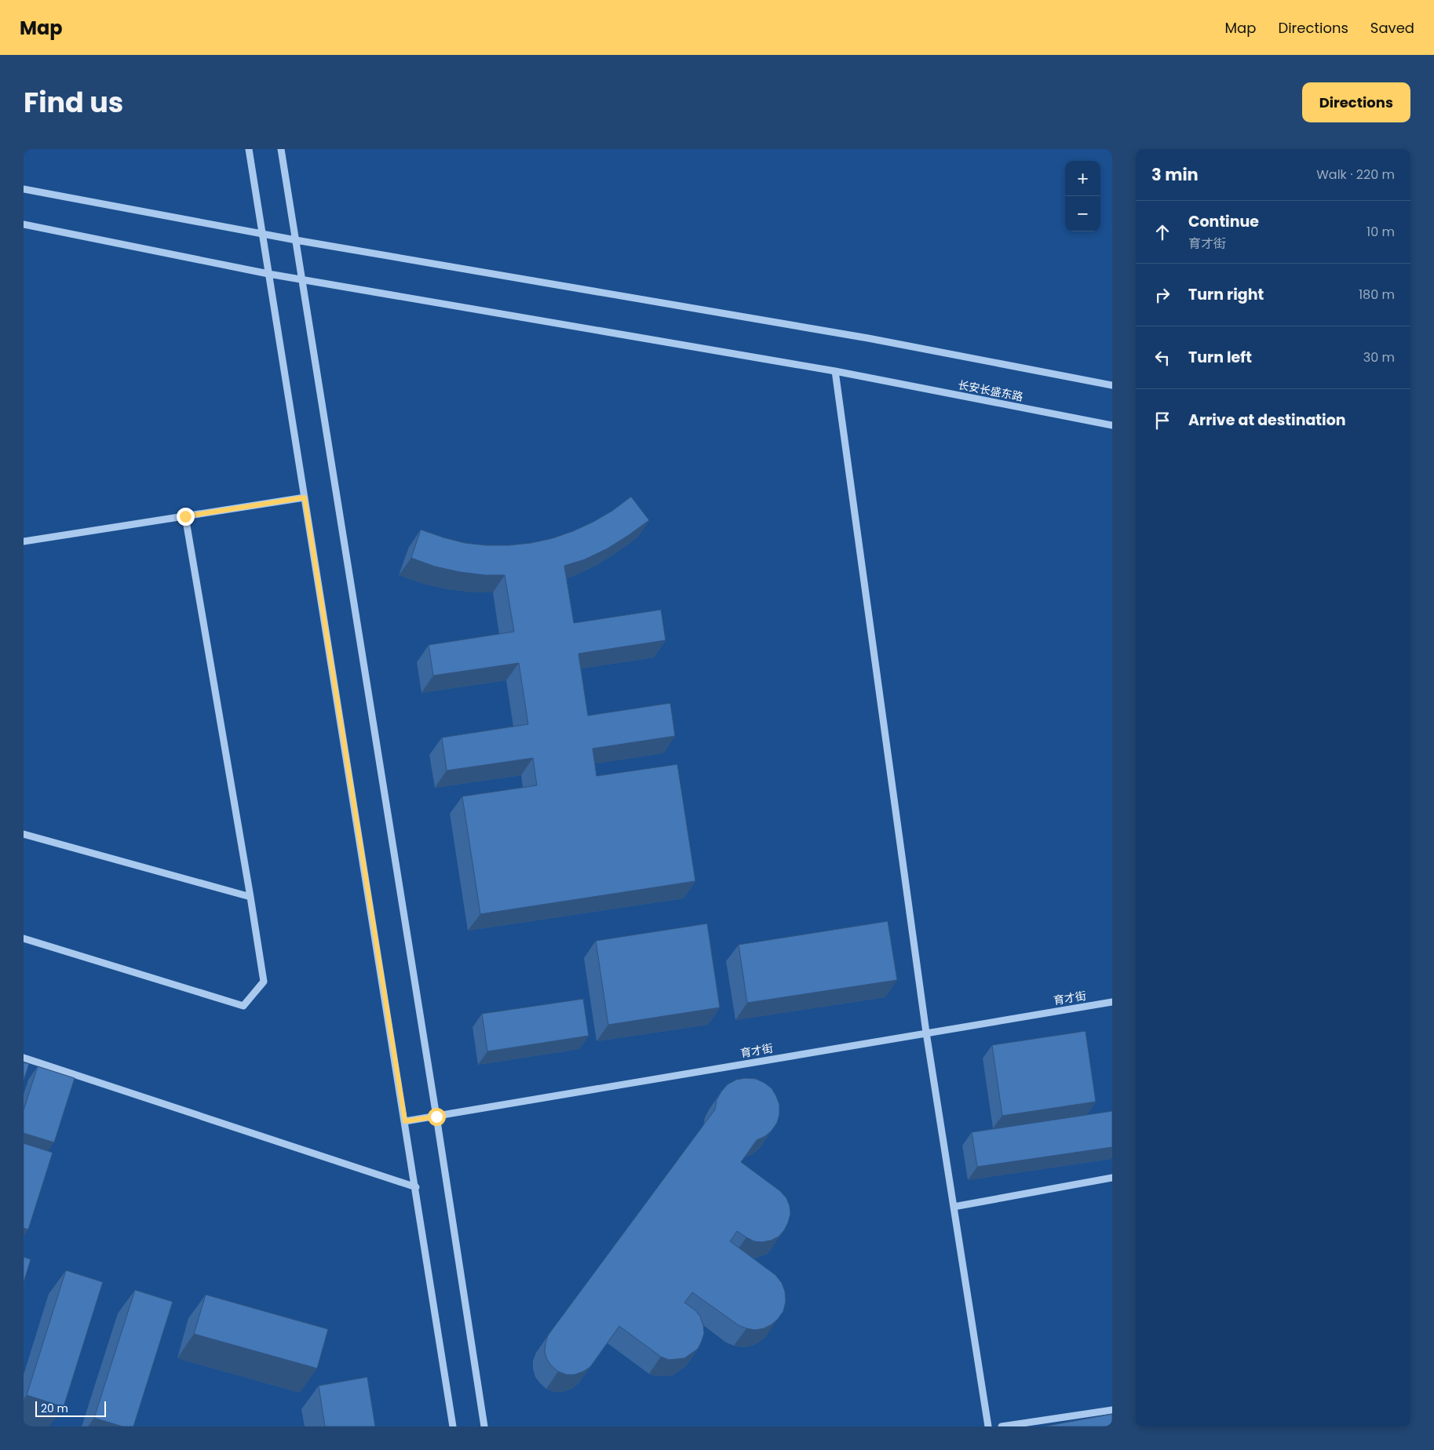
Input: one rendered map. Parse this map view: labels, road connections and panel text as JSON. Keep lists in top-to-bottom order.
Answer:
{
  "streets": {
    "street": ["长安长盛东路", "育才街"]
  },
  "scale_bar": "20 m",
  "page": {
    "header": "Map",
    "nav": ["Map", "Directions", "Saved"],
    "title": "Find us",
    "buttons": "Directions",
    "heading": ["3 min", "Walk · 220 m"],
    "map_buttons": ["+", "−"],
    "list": [
      ["Continue", "育才街", "10 m"],
      ["Turn right", "180 m"],
      ["Turn left", "30 m"],
      "Arrive at destination"
    ],
    "scale": "20 m"
  }
}
